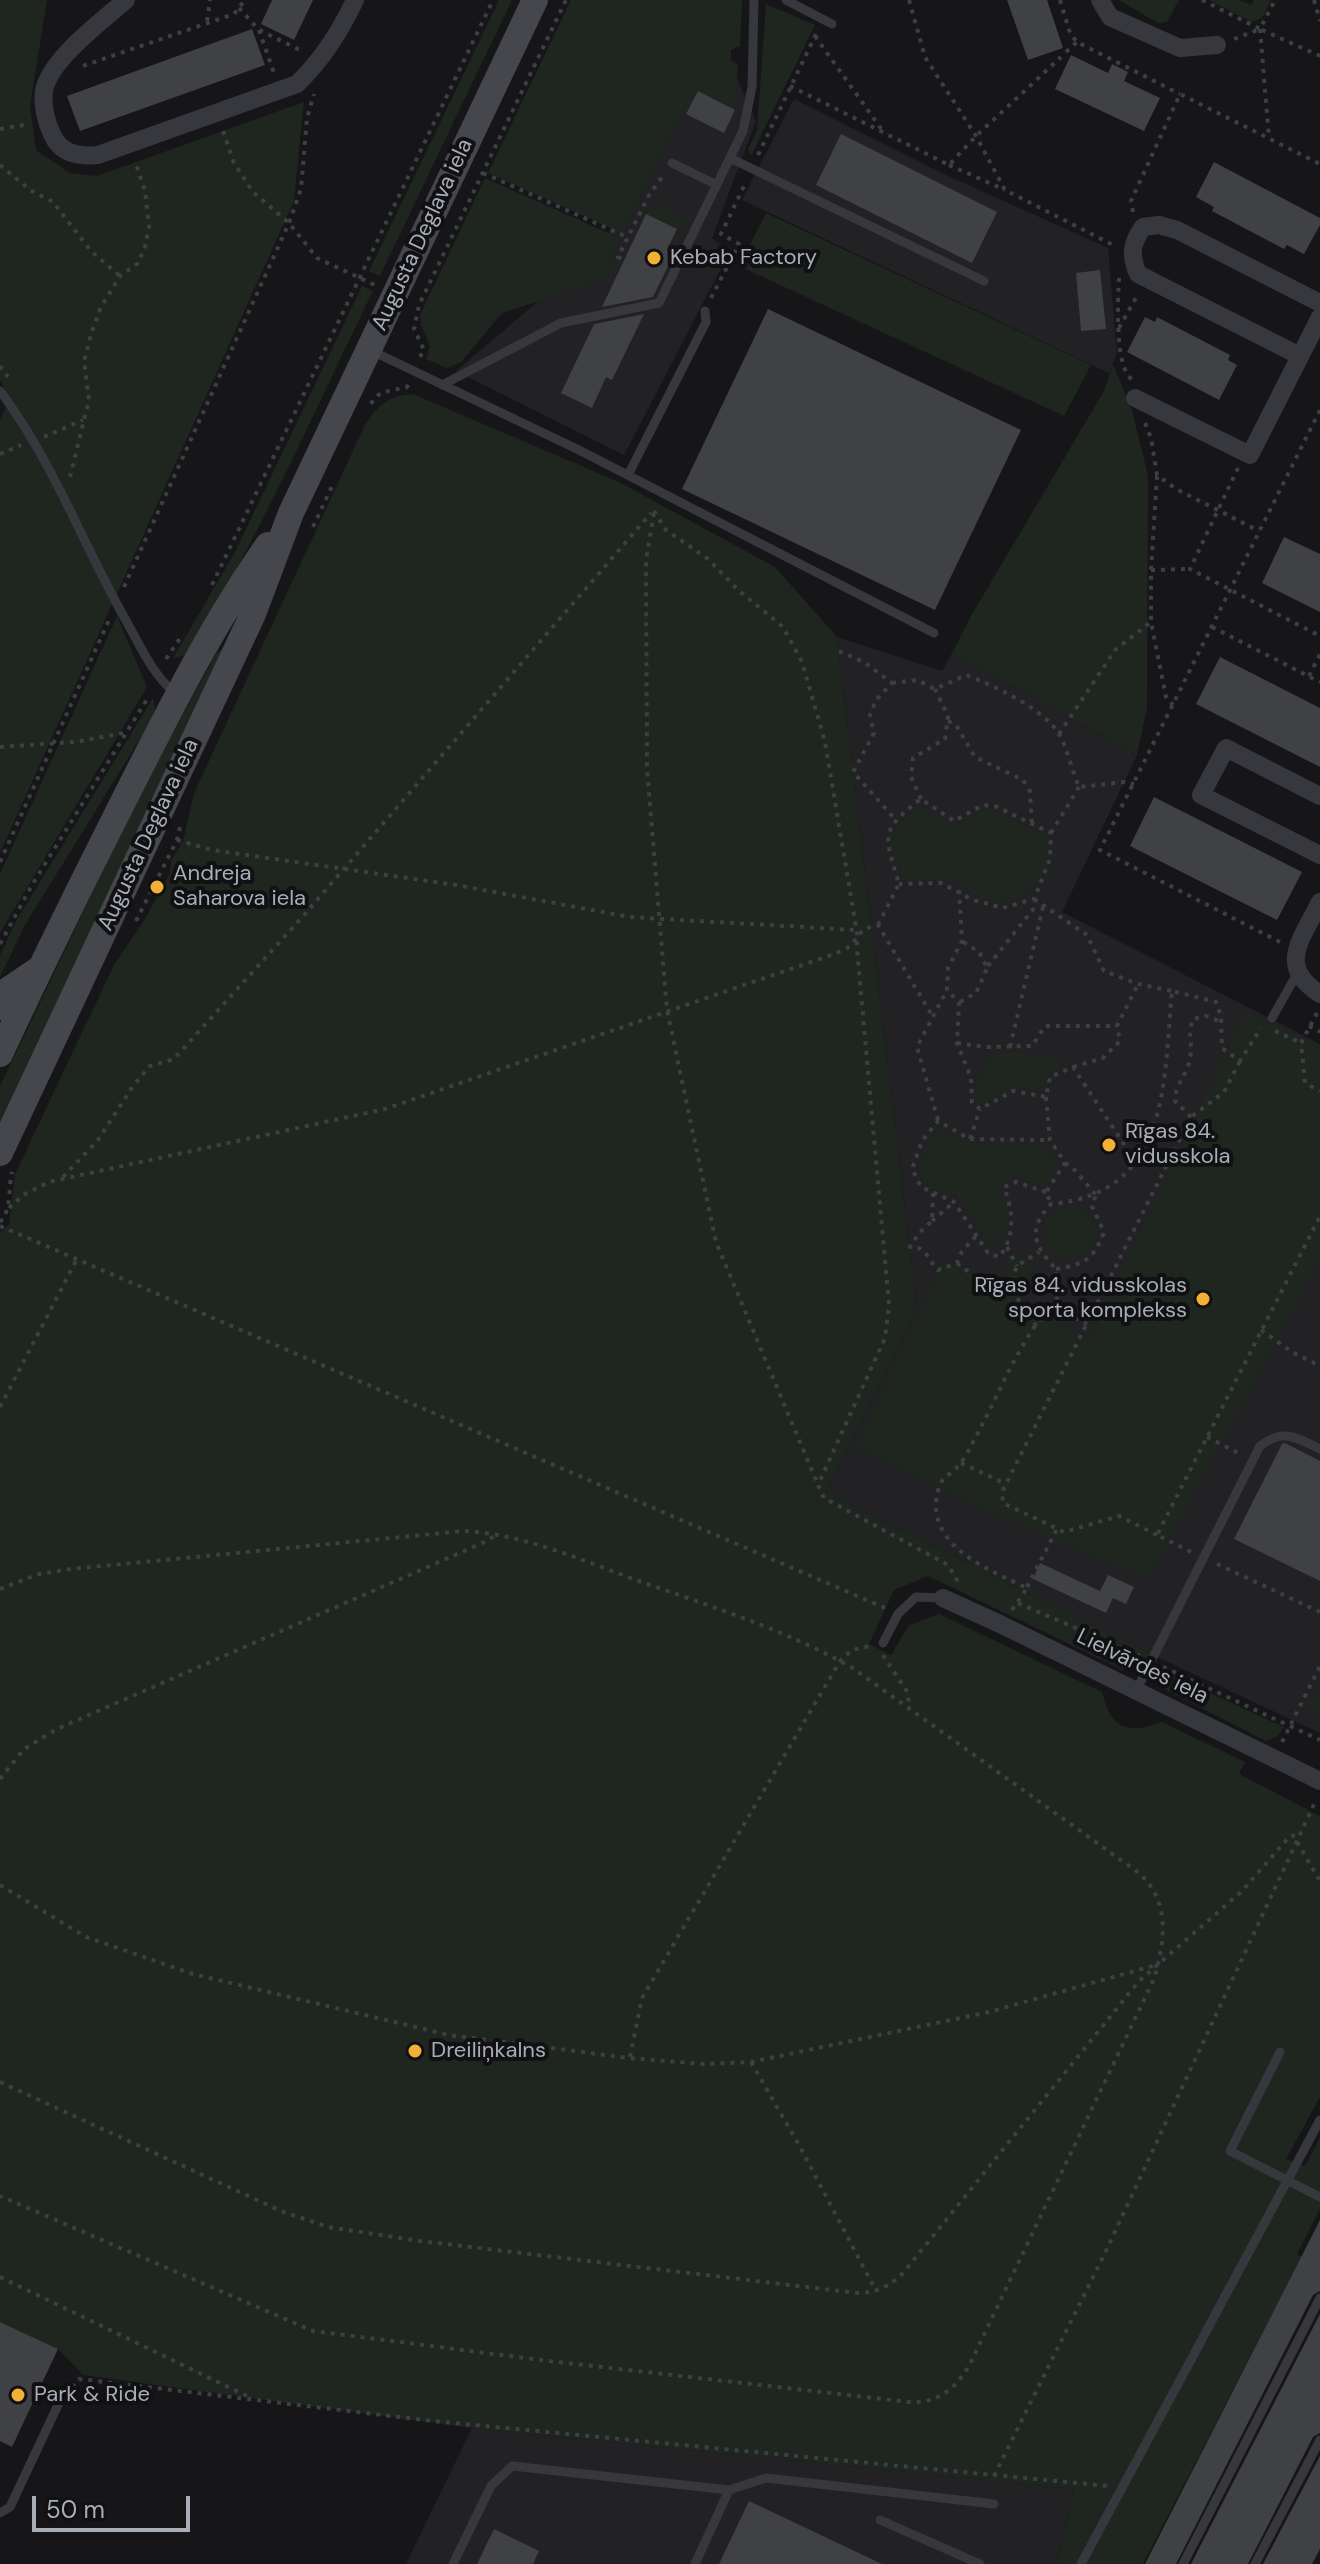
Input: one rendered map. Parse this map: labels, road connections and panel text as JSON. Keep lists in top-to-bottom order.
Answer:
{
  "streets": {
    "main road": ["Augusta Deglava iela"],
    "street": ["Lielvārdes iela"]
  },
  "places": [
    "Kebab Factory",
    "Andreja Saharova iela",
    "Rīgas 84. vidusskola",
    "Rīgas 84. vidusskolas sporta komplekss",
    "Dreiliņkalns",
    "Park & Ride"
  ],
  "scale_bar": "50 m"
}
